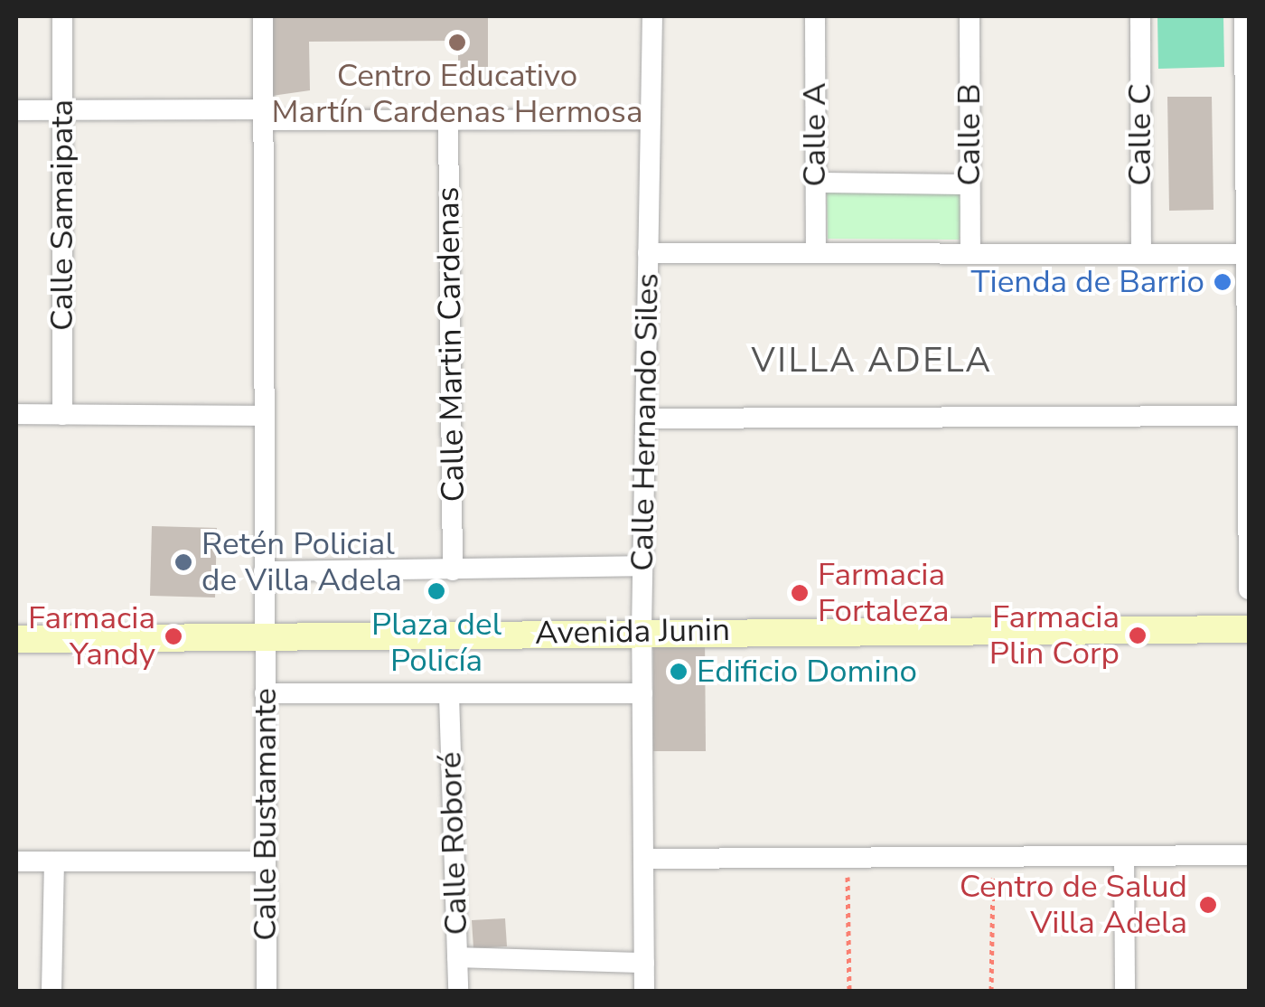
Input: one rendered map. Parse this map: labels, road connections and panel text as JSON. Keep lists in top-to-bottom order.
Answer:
{
  "streets": {
    "street": [
      "Calle A",
      "Calle B",
      "Calle C",
      "Calle Samaipata",
      "Calle Martin Cardenas",
      "Calle Hernando Siles",
      "Avenida Junin",
      "Calle Bustamante",
      "Calle Roboré"
    ]
  },
  "crossings": [
    ["Calle Martin Cardenas", "Avenida Junin"],
    ["Calle Hernando Siles", "Avenida Junin"],
    ["Avenida Junin", "Calle Bustamante"],
    ["Avenida Junin", "Calle Roboré"]
  ],
  "districts": ["VILLA ADELA"],
  "places": [
    "Centro Educativo Martín Cardenas Hermosa",
    "Tienda de Barrio",
    "Retén Policial de Villa Adela",
    "Plaza del Policía",
    "Farmacia Fortaleza",
    "Farmacia Plin Corp",
    "Farmacia Yandy",
    "Edificio Domino",
    "Centro de Salud Villa Adela"
  ]
}
